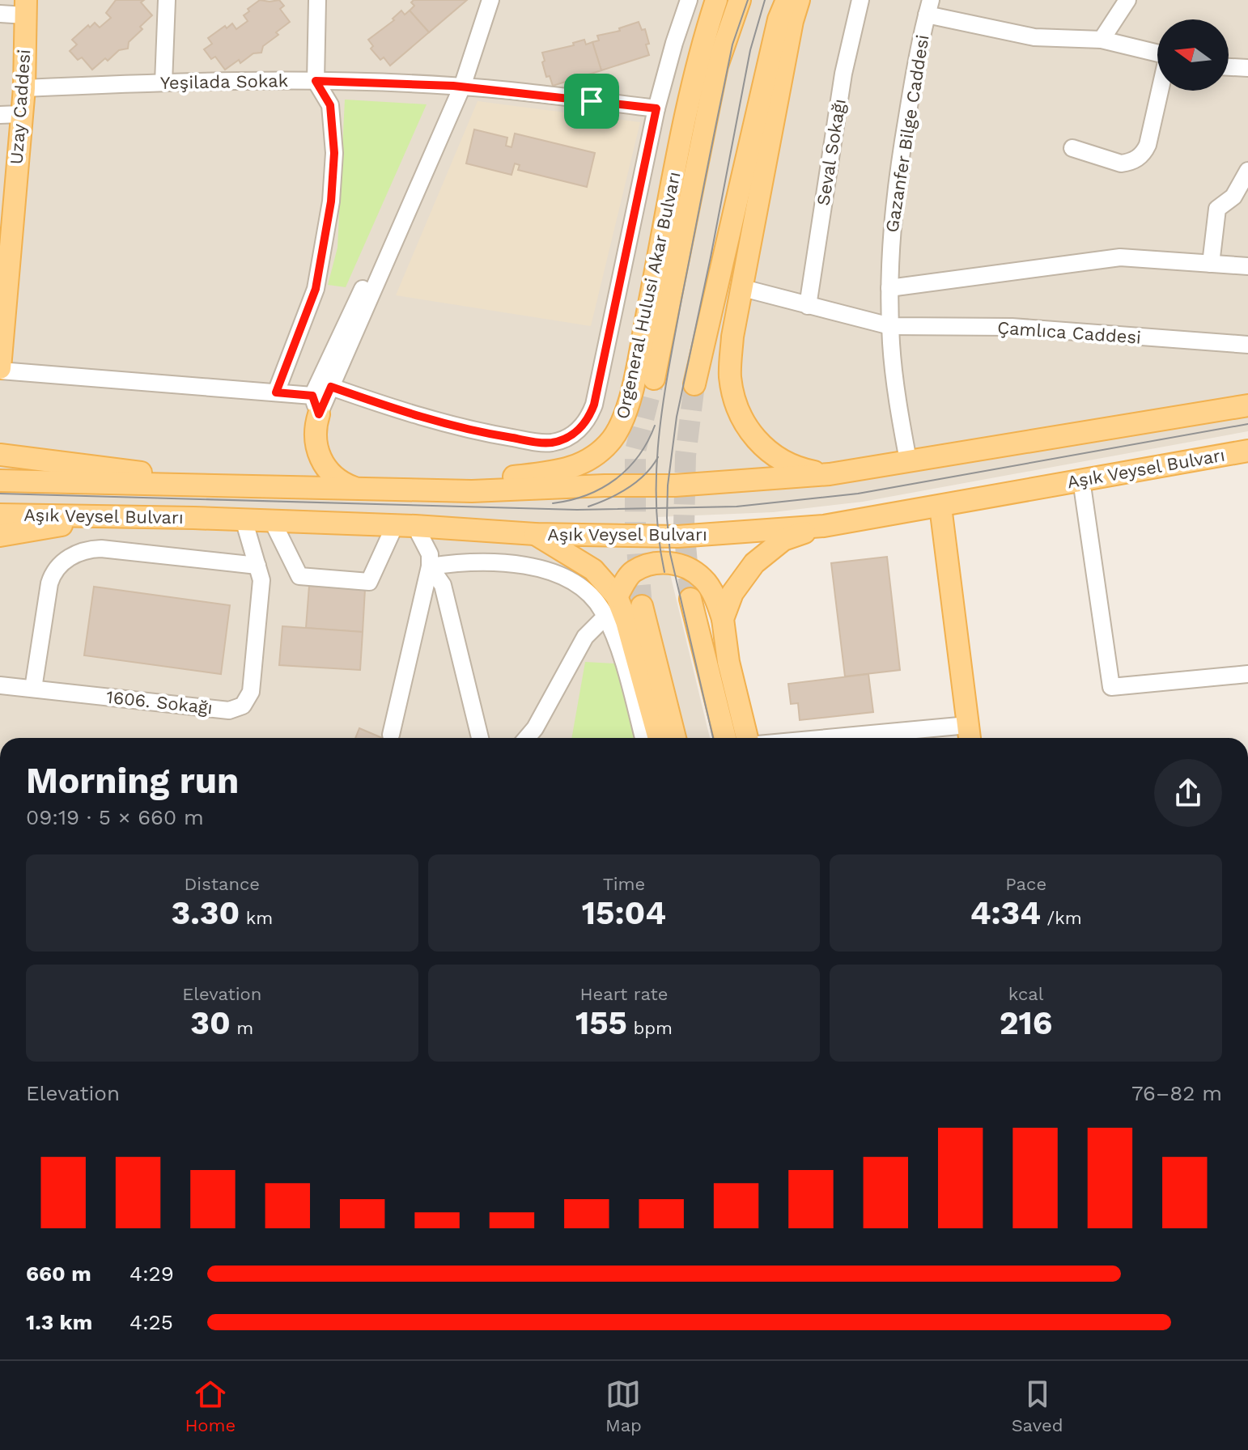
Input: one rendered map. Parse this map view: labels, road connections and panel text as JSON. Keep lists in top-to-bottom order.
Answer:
{
  "streets": {
    "main road": ["Uzay Caddesi", "Orgeneral Hulusi Akar Bulvarı", "Aşık Veysel Bulvarı"],
    "street": [
      "Yeşilada Sokak",
      "Gazanfer Bilge Caddesi",
      "Seval Sokağı",
      "Çamlıca Caddesi",
      "1606. Sokağı"
    ]
  },
  "crossings": [
    ["Yeşilada Sokak", "Uzay Caddesi"],
    ["Gazanfer Bilge Caddesi", "Çamlıca Caddesi"],
    ["Gazanfer Bilge Caddesi", "Aşık Veysel Bulvarı"],
    ["Seval Sokağı", "Çamlıca Caddesi"],
    ["Orgeneral Hulusi Akar Bulvarı", "Aşık Veysel Bulvarı"],
    ["Aşık Veysel Bulvarı", "1606. Sokağı"]
  ],
  "north": "left",
  "page": {
    "heading": ["Morning run", "09:19 · 5 × 660 m"],
    "stats": [
      ["Distance", "3.30 km"],
      ["Time", "15:04"],
      ["Pace", "4:34 /km"],
      ["Elevation", "30 m"],
      ["Heart rate", "155 bpm"],
      ["kcal", "216"]
    ],
    "chart": ["Elevation", "76–82 m"],
    "list": [
      {
        "name": "660 m",
        "note": "4:29"
      },
      {
        "name": "1.3 km",
        "note": "4:25"
      }
    ],
    "tabs": ["Home", "Map", "Saved"]
  }
}
